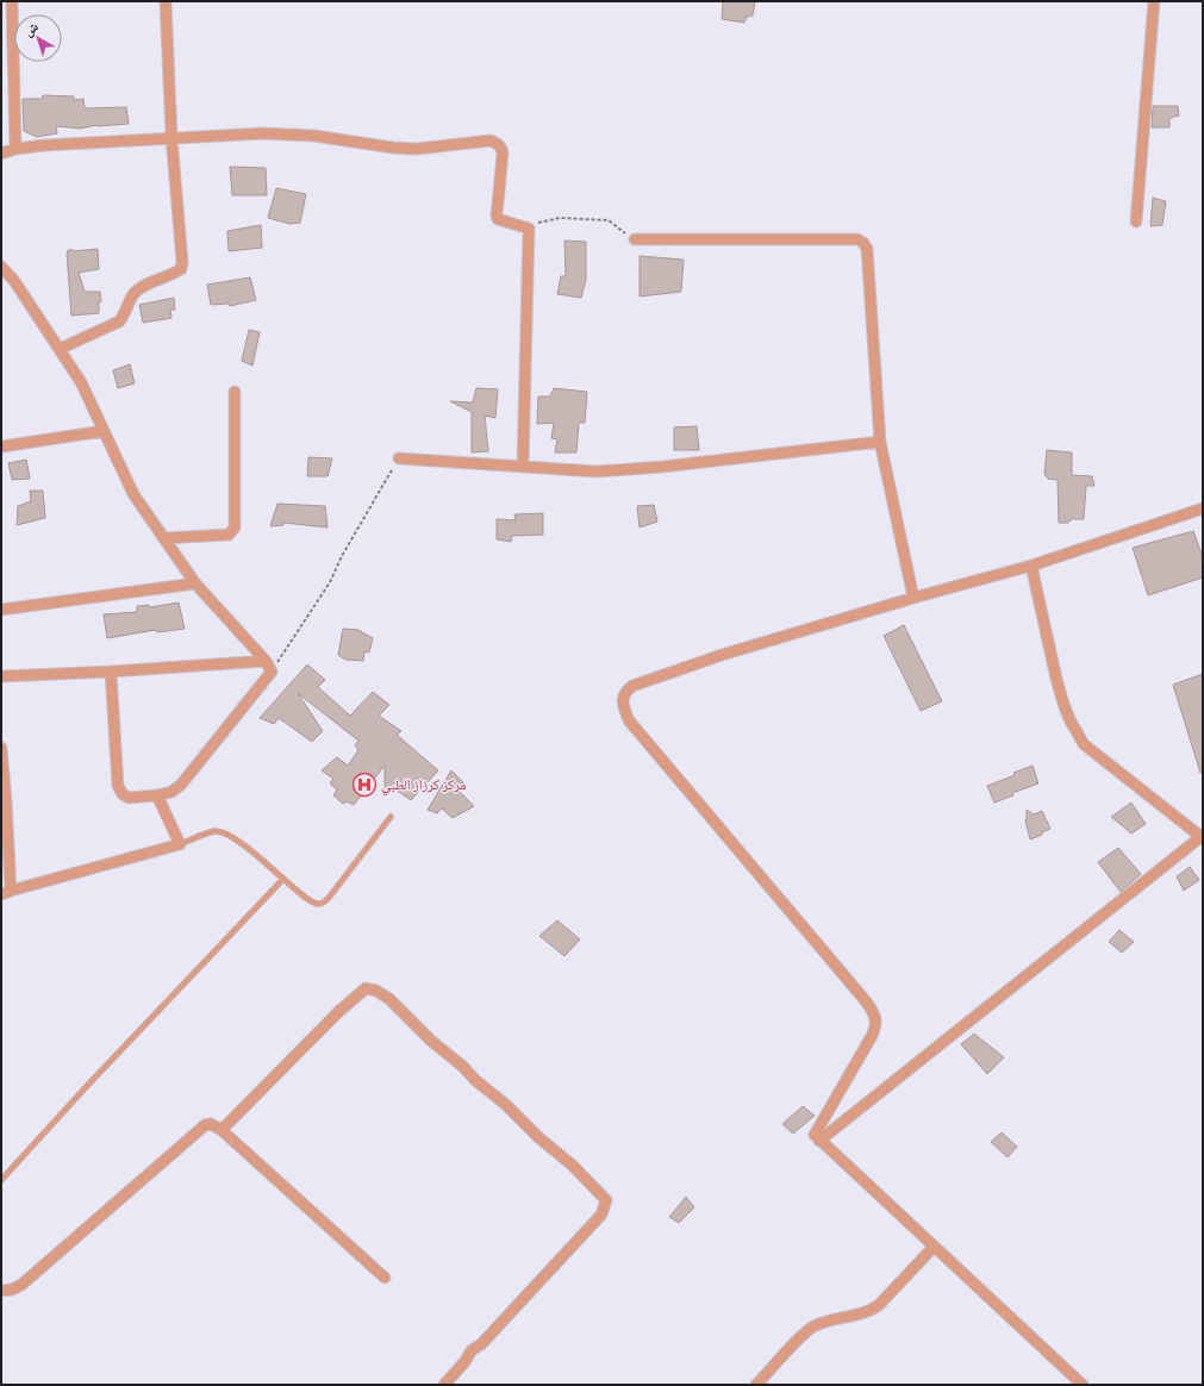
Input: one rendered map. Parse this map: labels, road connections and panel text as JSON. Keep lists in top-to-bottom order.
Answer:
{
  "places": {
    "hospital": ["مركز كرزاز الطبي"]
  },
  "north": "top left"
}
